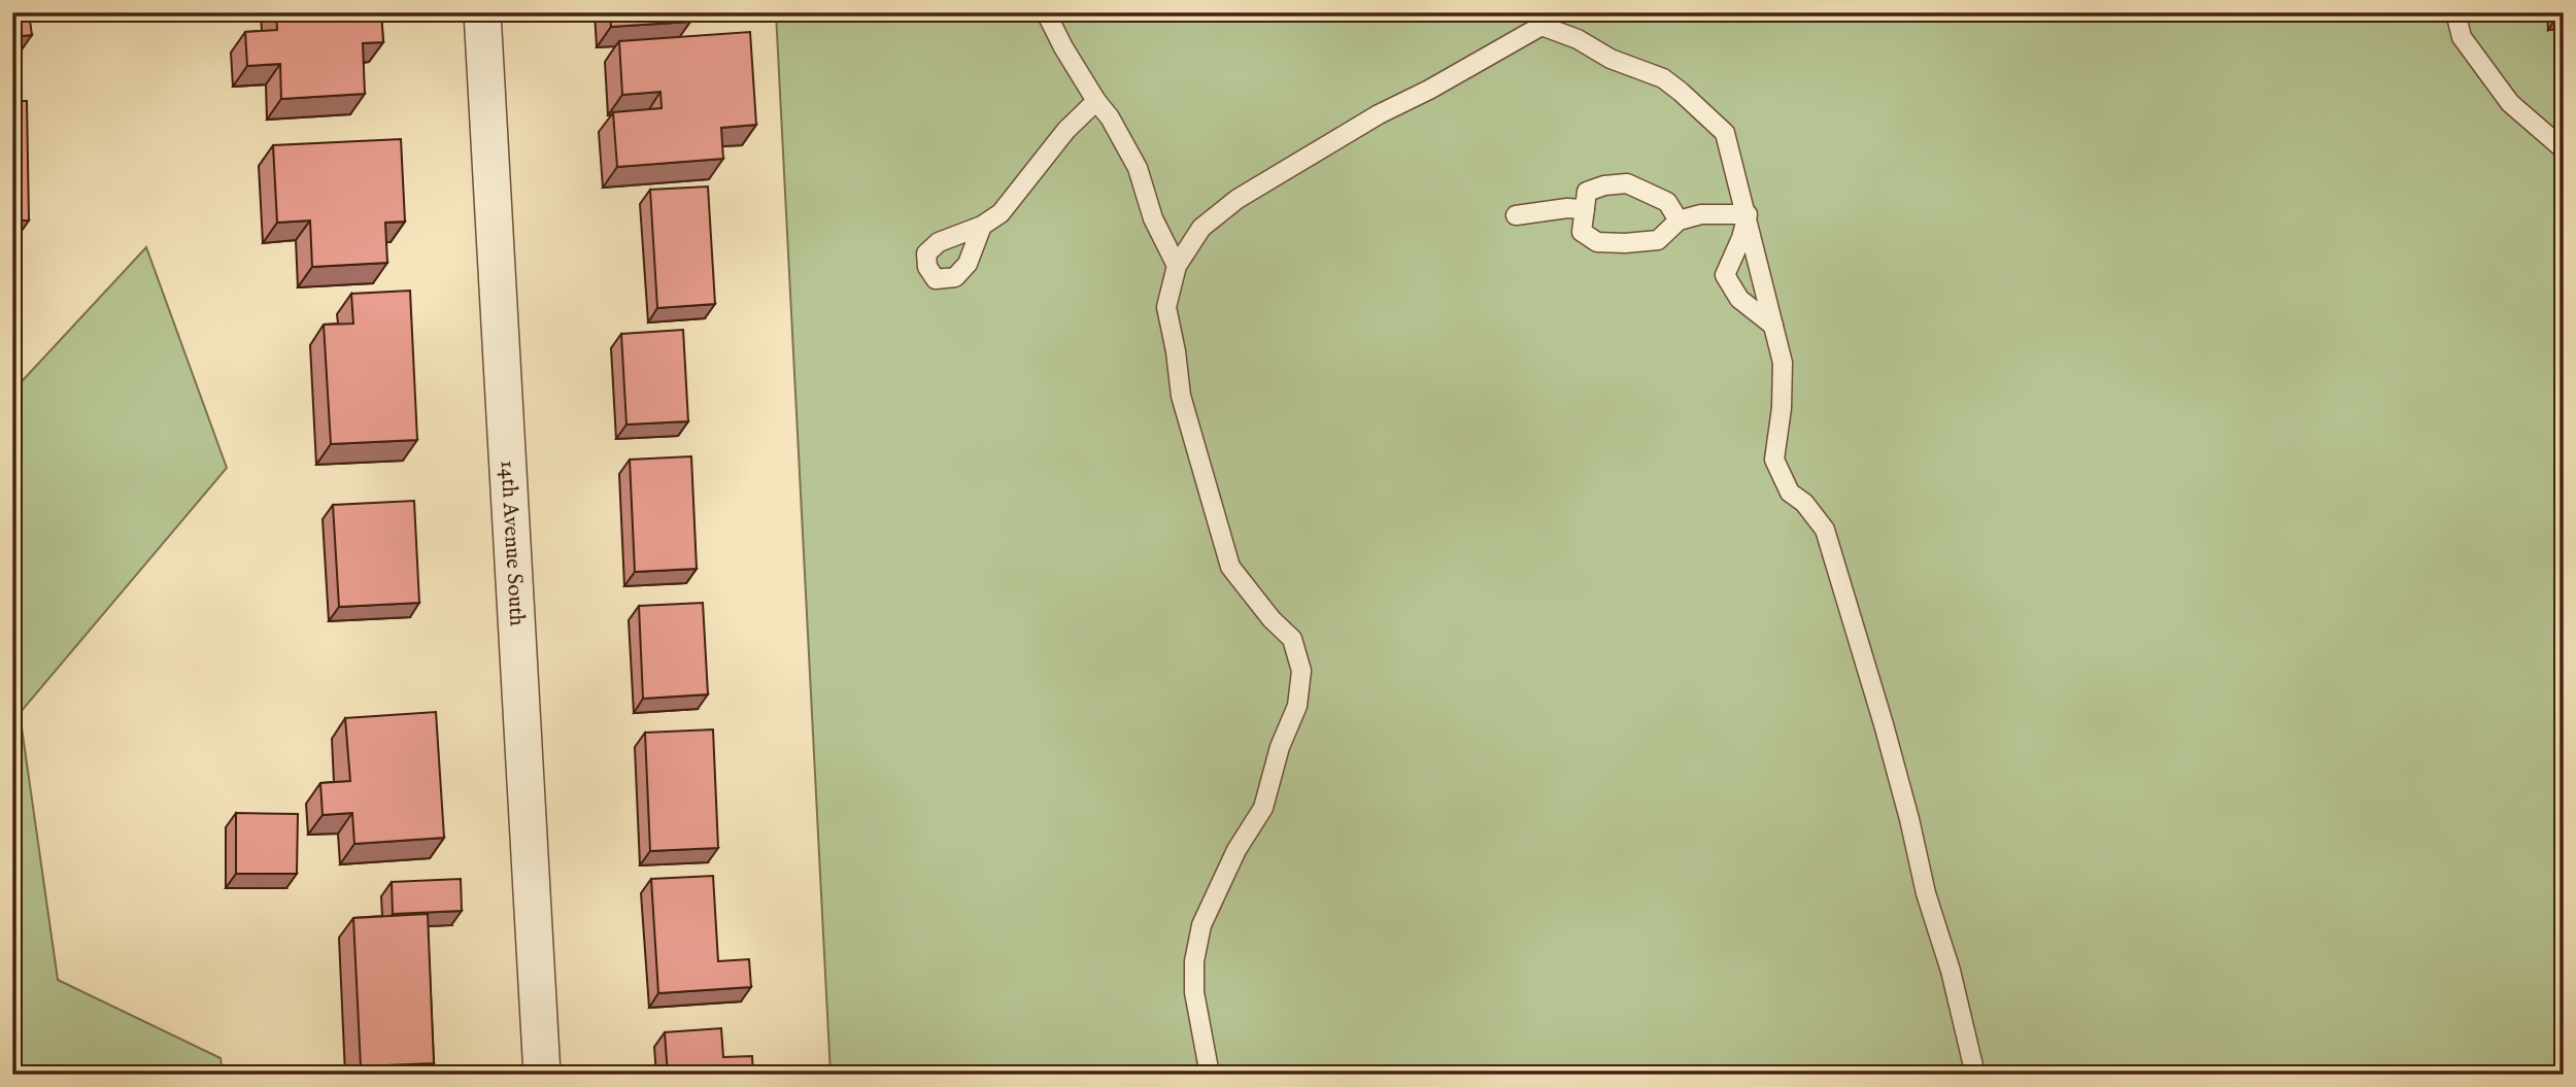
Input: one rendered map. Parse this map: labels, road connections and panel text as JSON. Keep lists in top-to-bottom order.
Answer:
{
  "streets": {
    "street": ["14th Avenue South"]
  }
}
